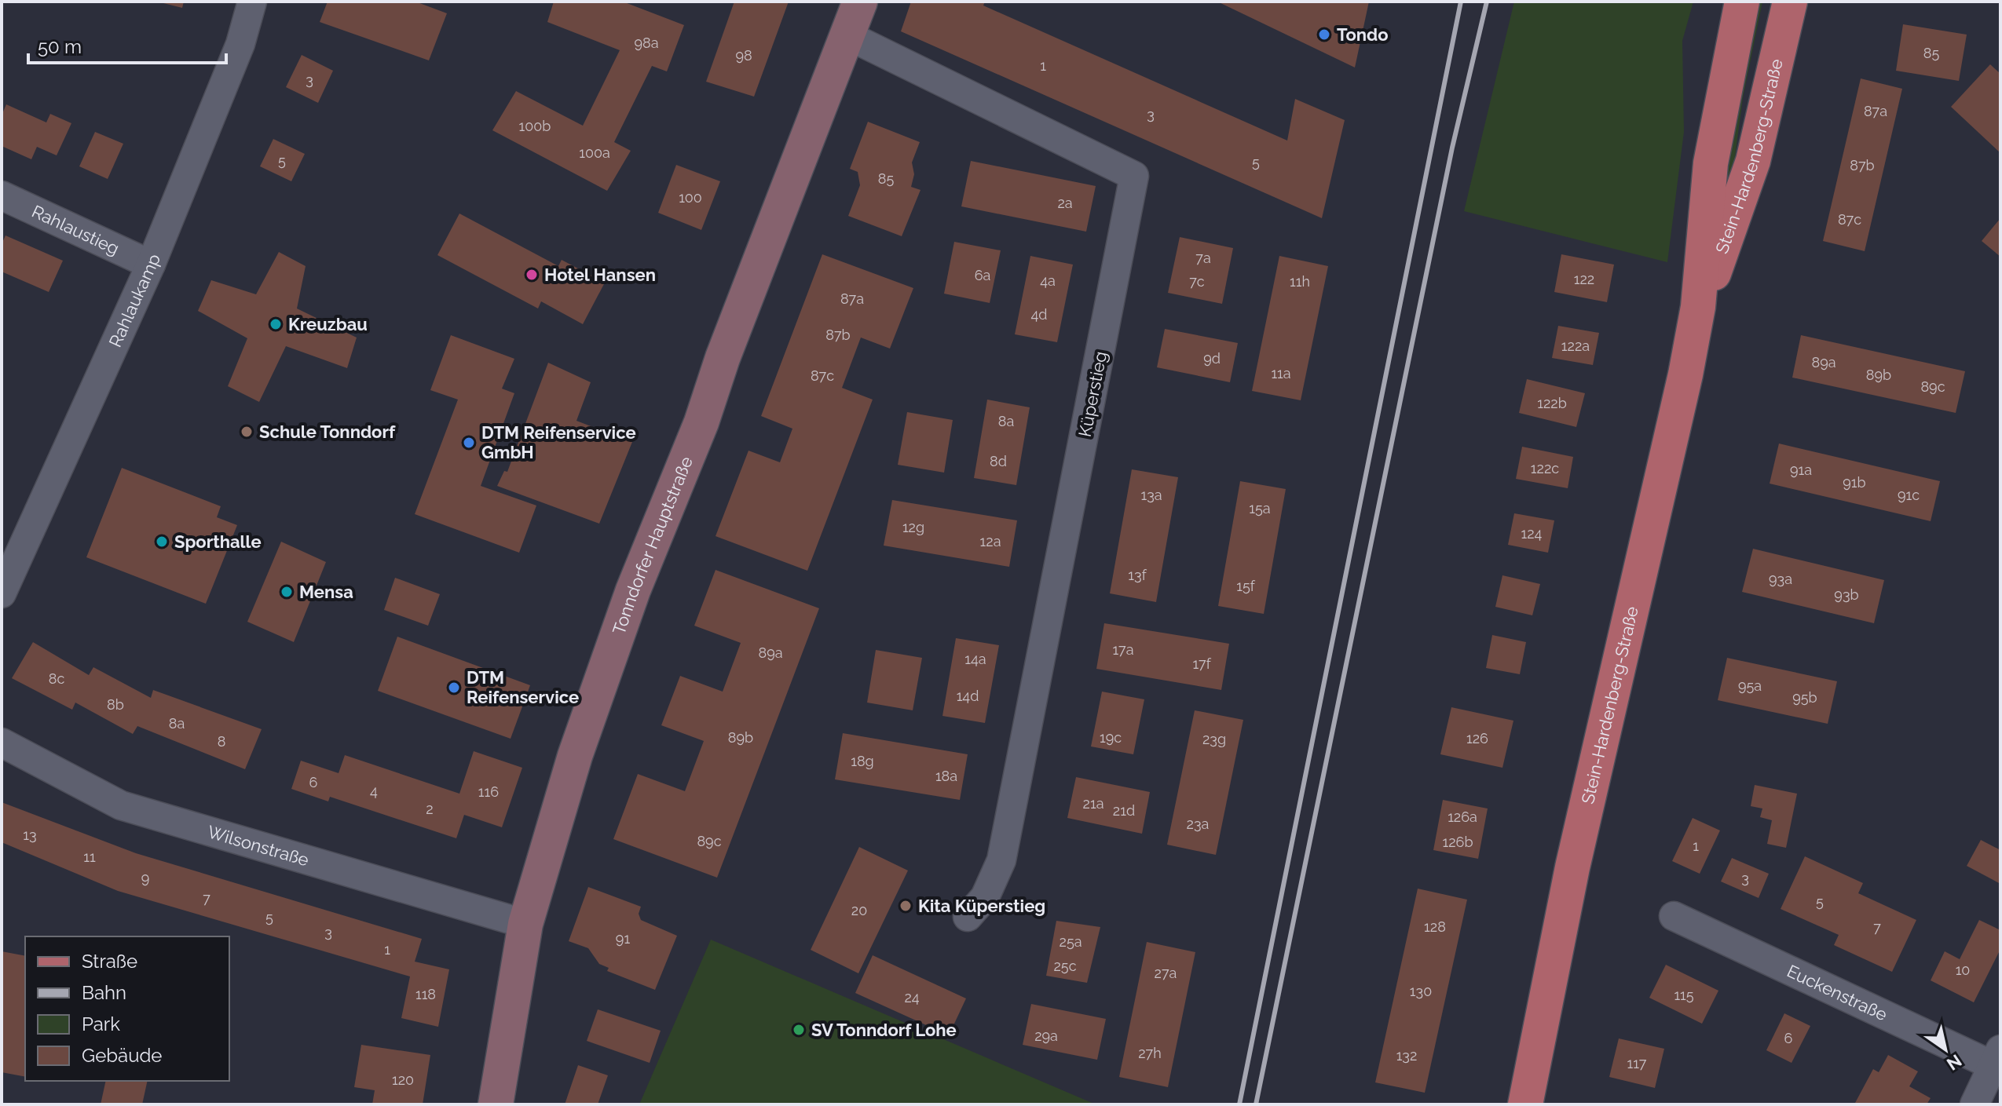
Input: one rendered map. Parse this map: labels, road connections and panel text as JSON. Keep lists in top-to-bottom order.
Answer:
{
  "streets": {
    "main road": ["Stein-Hardenberg-Straße", "Tonndorfer Hauptstraße"],
    "street": [
      "Rahlaustieg",
      "Rahlaukamp",
      "Küperstieg",
      "Wilsonstraße",
      "Euckenstraße"
    ]
  },
  "crossings": [
    ["Rahlaustieg", "Rahlaukamp"],
    ["Küperstieg", "Tonndorfer Hauptstraße"],
    ["Tonndorfer Hauptstraße", "Wilsonstraße"]
  ],
  "places": [
    "Tondo",
    "Hotel Hansen",
    "Kreuzbau",
    "Schule Tonndorf",
    "DTM Reifenservice GmbH",
    "Sporthalle",
    "Mensa",
    "DTM Reifenservice",
    "Kita Küperstieg",
    "SV Tonndorf Lohe"
  ],
  "house_numbers": [
    "98a",
    "85",
    "98",
    "1",
    "3",
    "87a",
    "3",
    "100b",
    "100a",
    "5",
    "5",
    "87b",
    "85",
    "100",
    "2a",
    "87c",
    "7a",
    "6a",
    "122",
    "4a",
    "7c",
    "11h",
    "87a",
    "4d",
    "87b",
    "122a",
    "9d",
    "89a",
    "11a",
    "89b",
    "87c",
    "89c",
    "122b",
    "8a",
    "8d",
    "122c",
    "91a",
    "91b",
    "13a",
    "91c",
    "15a",
    "12g",
    "124",
    "12a",
    "13f",
    "93a",
    "15f",
    "93b",
    "17a",
    "89a",
    "14a",
    "17f",
    "8c",
    "95a",
    "14d",
    "95b",
    "8b",
    "8a",
    "89b",
    "19c",
    "126",
    "23g",
    "8",
    "18g",
    "18a",
    "6",
    "4",
    "116",
    "21a",
    "2",
    "21d",
    "126a",
    "23a",
    "13",
    "89c",
    "126b",
    "1",
    "11",
    "9",
    "3",
    "7",
    "5",
    "20",
    "5",
    "128",
    "7",
    "3",
    "91",
    "25a",
    "1",
    "25c",
    "10",
    "27a",
    "130",
    "118",
    "115",
    "24",
    "29a",
    "6",
    "27h",
    "132",
    "117",
    "120"
  ],
  "legend": [
    "Straße",
    "Bahn",
    "Park",
    "Gebäude"
  ],
  "scale_bar": "50 m",
  "north": "bottom right"
}
